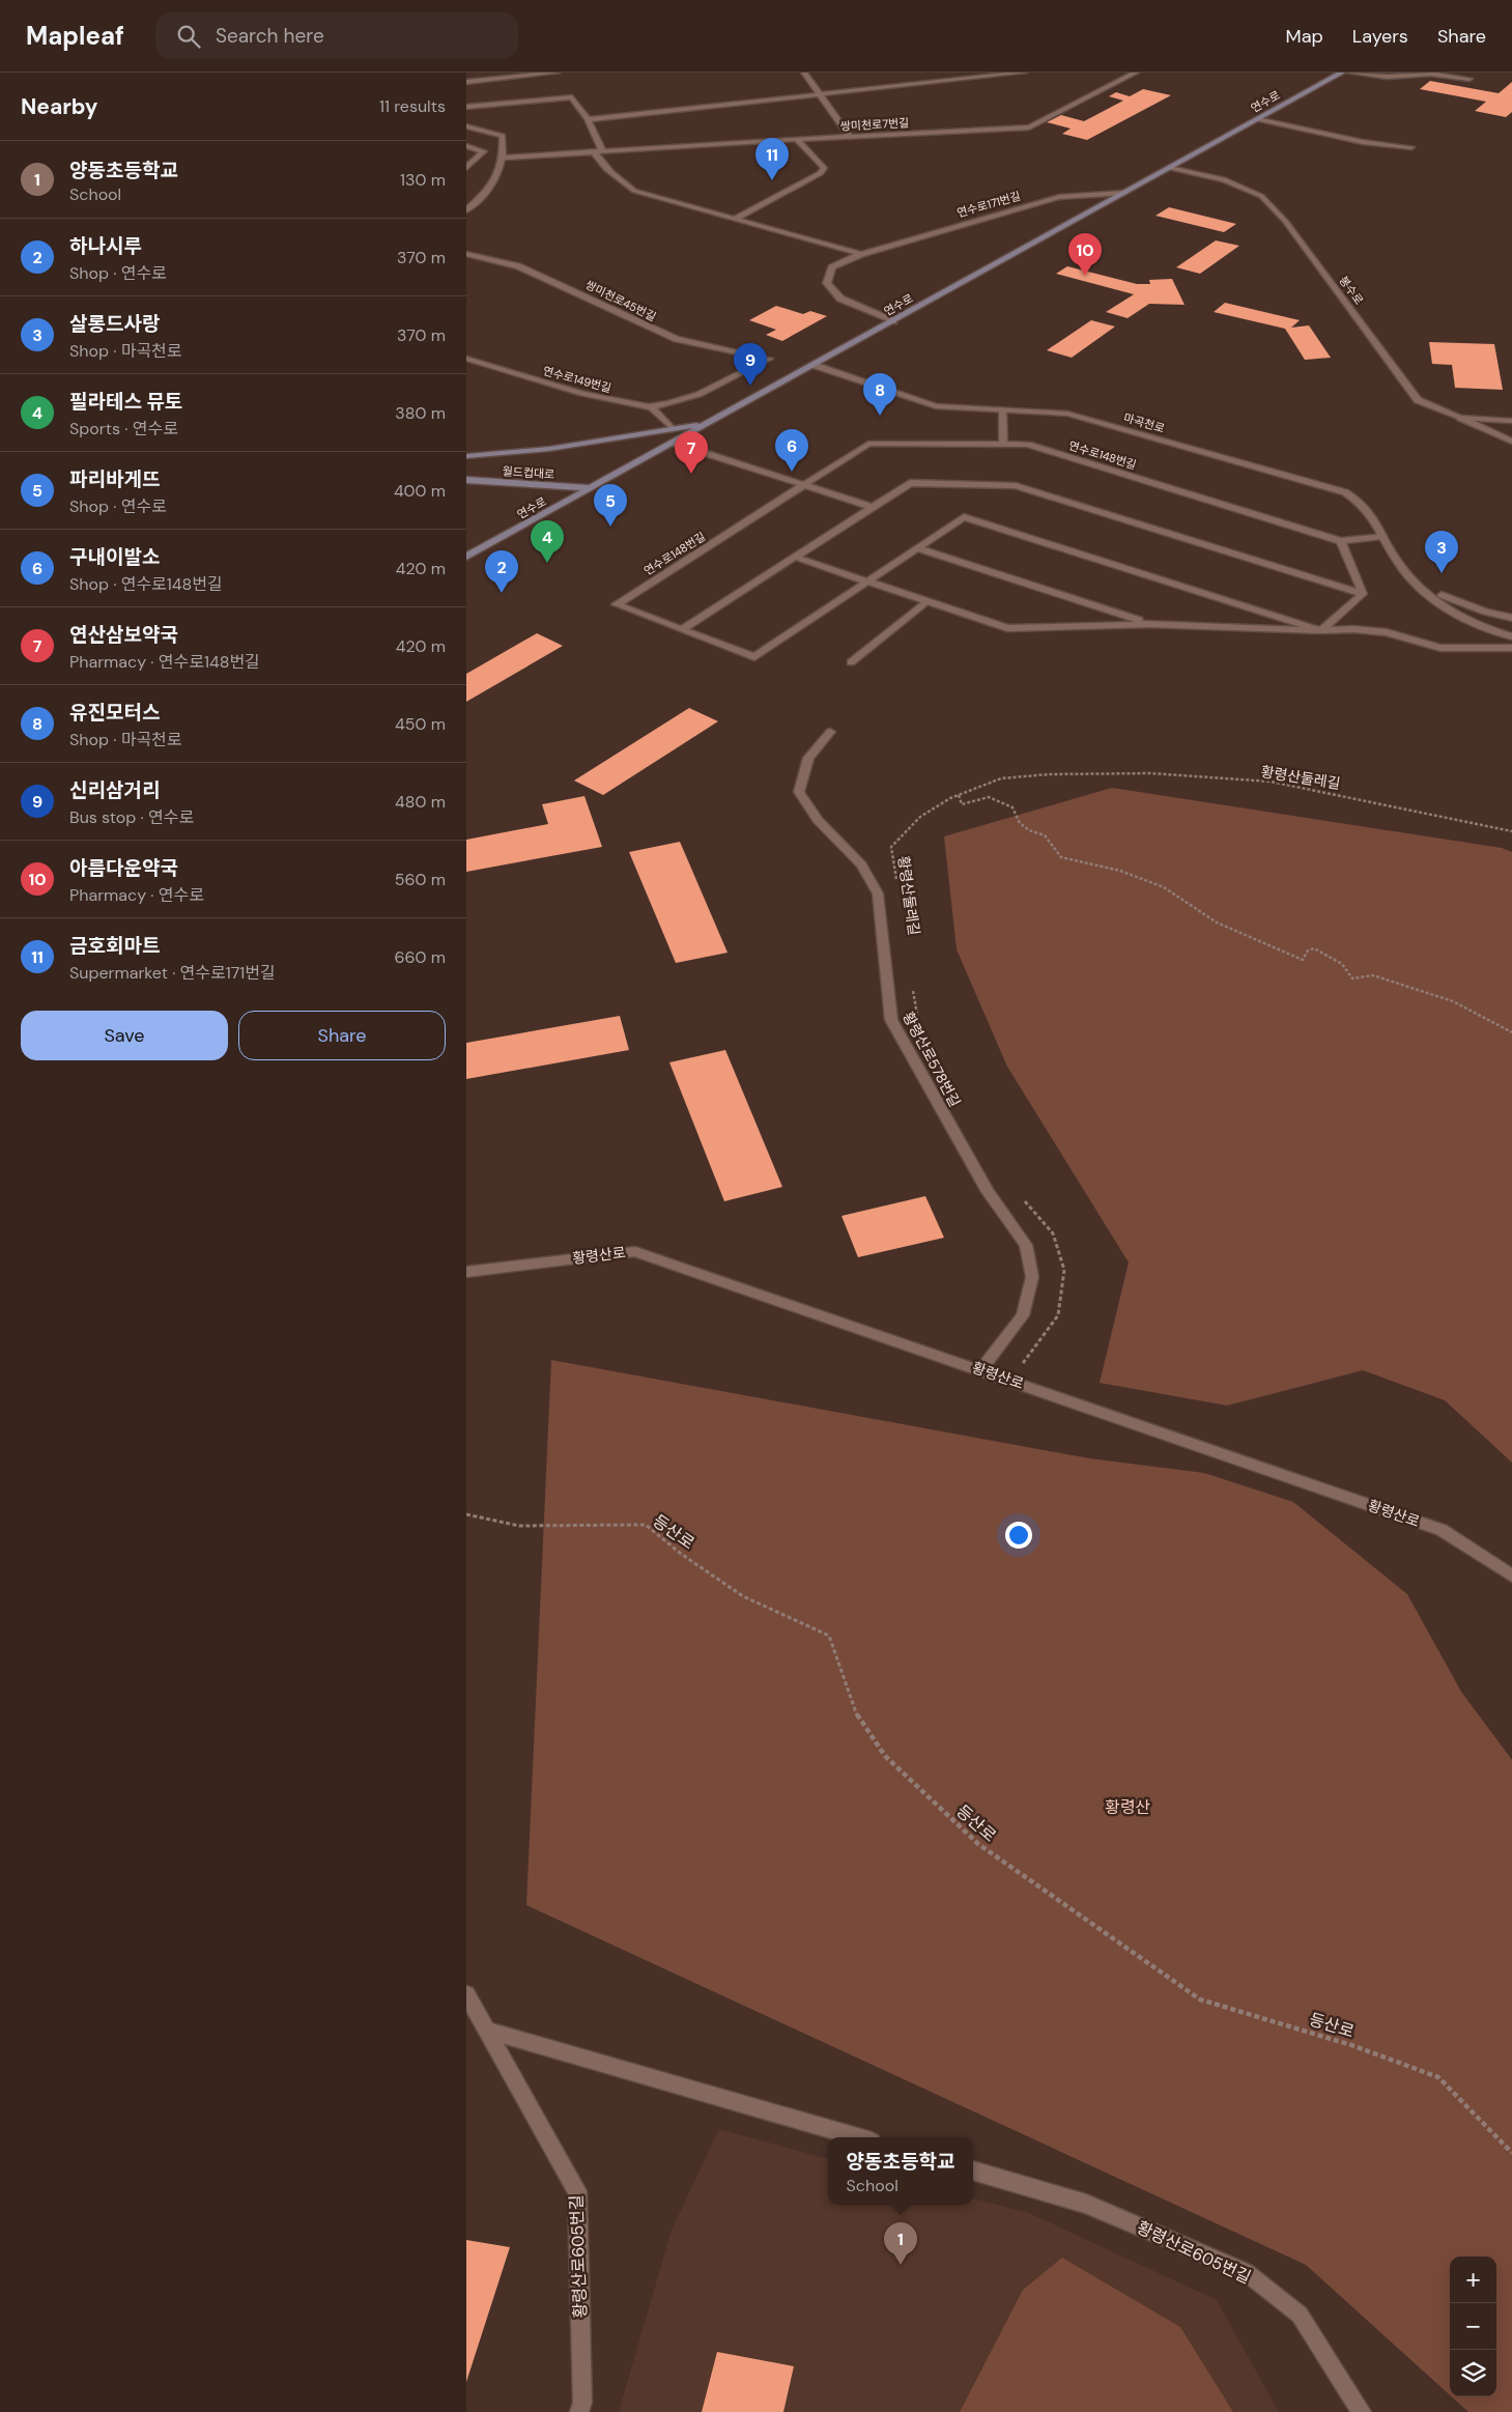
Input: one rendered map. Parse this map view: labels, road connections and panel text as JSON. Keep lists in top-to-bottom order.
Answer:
{
  "streets": {
    "main road": ["연수로", "월드컵대로"],
    "street": [
      "쌍미천로7번길",
      "연수로171번길",
      "봉수로",
      "쌍미천로45번길",
      "연수로149번길",
      "마곡천로",
      "연수로148번길",
      "황령산로578번길",
      "황령산로",
      "황령산로605번길"
    ],
    "path": ["황령산둘레길", "등산로"]
  },
  "crossings": [
    ["연수로", "연수로171번길"],
    ["연수로", "봉수로"],
    ["연수로", "마곡천로"],
    ["연수로", "월드컵대로"],
    ["쌍미천로45번길", "연수로149번길"],
    ["황령산로578번길", "황령산로"]
  ],
  "parks": ["황령산"],
  "page": {
    "header": "Mapleaf",
    "search": "Search here",
    "nav": ["Map", "Layers", "Share"],
    "heading": ["Nearby", "11 results"],
    "pins": [
      "11",
      "10",
      "9",
      "8",
      "6",
      "7",
      "5",
      "4",
      "3",
      "2",
      "1"
    ],
    "list": [
      {
        "mark": "1",
        "name": "양동초등학교",
        "note": "School",
        "value": "130 m"
      },
      {
        "mark": "2",
        "name": "하나시루",
        "note": "Shop · 연수로",
        "value": "370 m"
      },
      {
        "mark": "3",
        "name": "살롱드사랑",
        "note": "Shop · 마곡천로",
        "value": "370 m"
      },
      {
        "mark": "4",
        "name": "필라테스 뮤토",
        "note": "Sports · 연수로",
        "value": "380 m"
      },
      {
        "mark": "5",
        "name": "파리바게뜨",
        "note": "Shop · 연수로",
        "value": "400 m"
      },
      {
        "mark": "6",
        "name": "구내이발소",
        "note": "Shop · 연수로148번길",
        "value": "420 m"
      },
      {
        "mark": "7",
        "name": "연산삼보약국",
        "note": "Pharmacy · 연수로148번길",
        "value": "420 m"
      },
      {
        "mark": "8",
        "name": "유진모터스",
        "note": "Shop · 마곡천로",
        "value": "450 m"
      },
      {
        "mark": "9",
        "name": "신리삼거리",
        "note": "Bus stop · 연수로",
        "value": "480 m"
      },
      {
        "mark": "10",
        "name": "아름다운약국",
        "note": "Pharmacy · 연수로",
        "value": "560 m"
      },
      {
        "mark": "11",
        "name": "금호회마트",
        "note": "Supermarket · 연수로171번길",
        "value": "660 m"
      }
    ],
    "buttons": ["Save", "Share"],
    "popup": ["양동초등학교", "School"],
    "map_buttons": ["+", "−"]
  }
}
